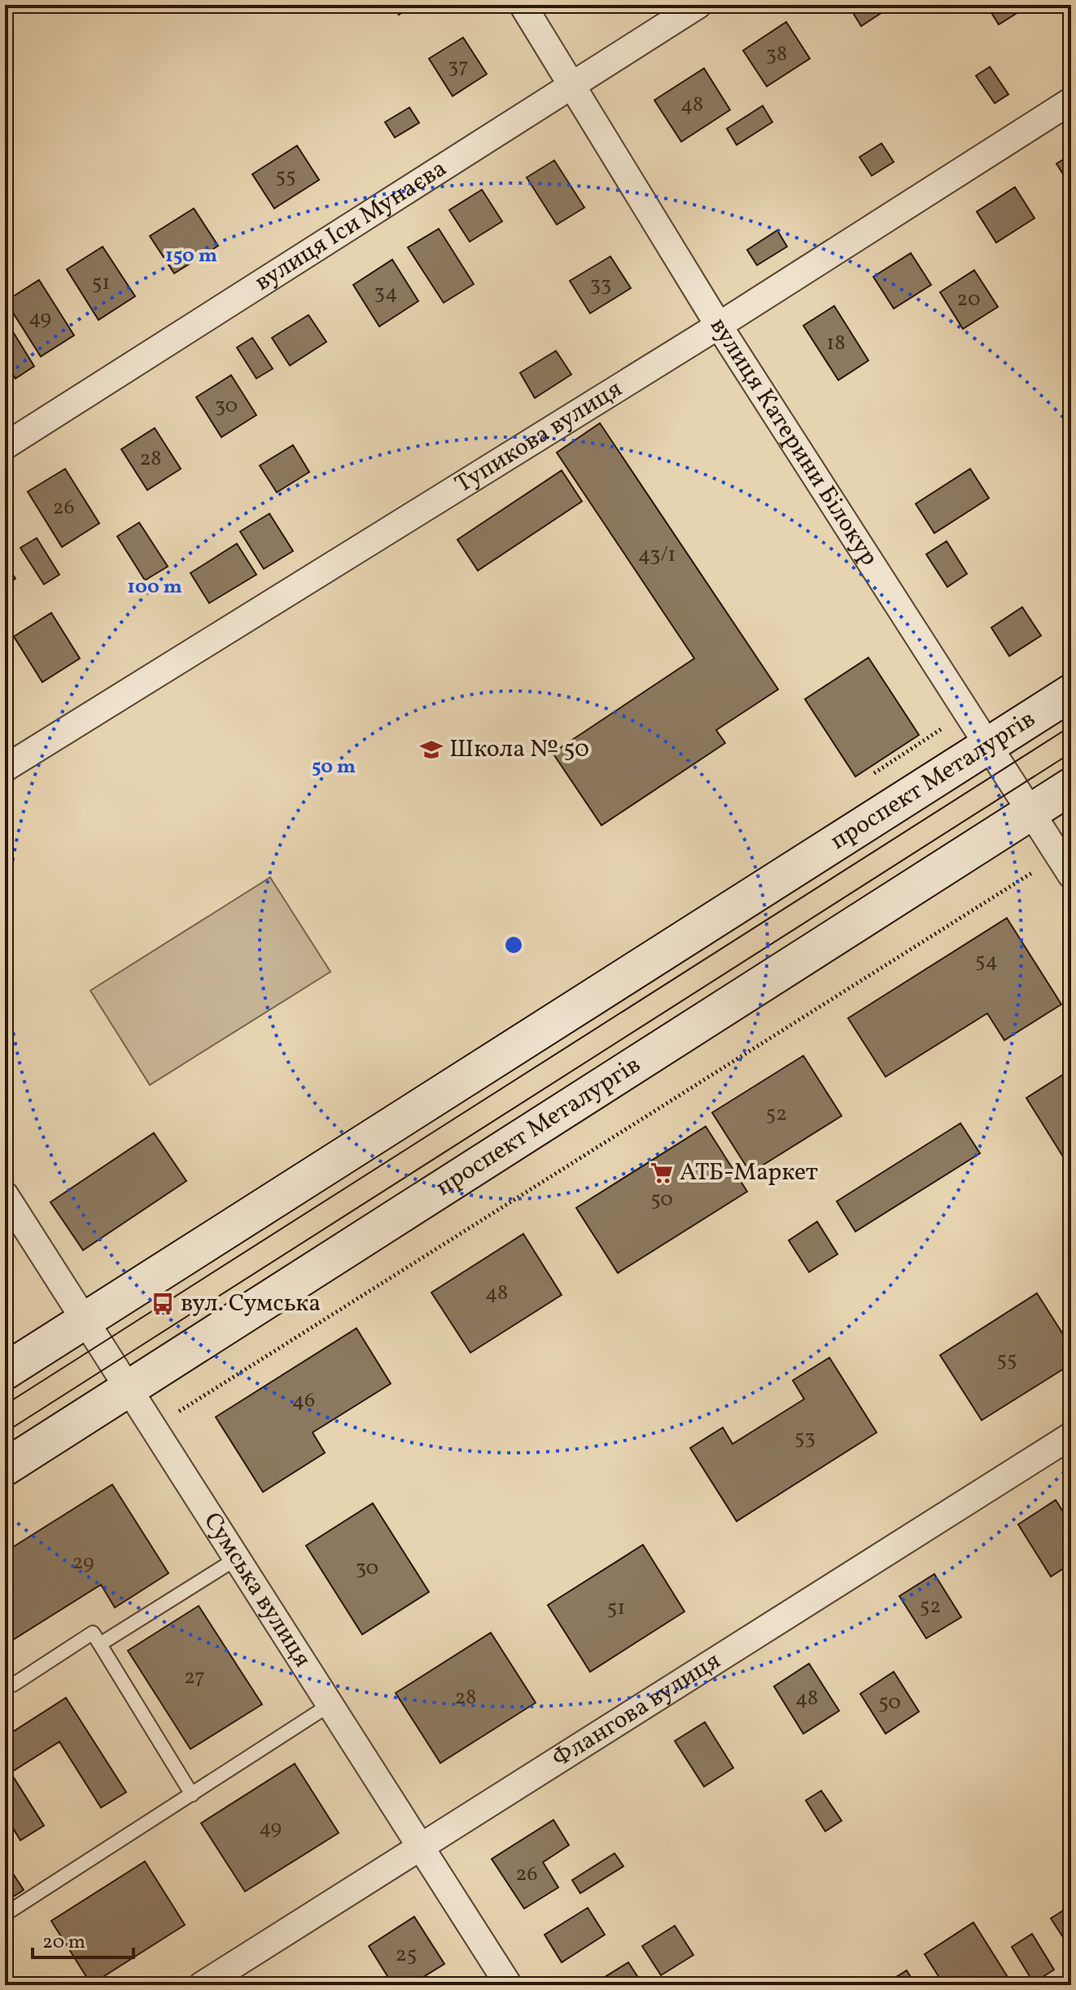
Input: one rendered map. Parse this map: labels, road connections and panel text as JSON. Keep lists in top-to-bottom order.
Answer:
{
  "streets": {
    "main road": ["проспект Металургів"],
    "street": [
      "вулиця Іси Мунаєва",
      "Тупикова вулиця",
      "вулиця Катерини Білокур",
      "Сумська вулиця",
      "Флангова вулиця"
    ]
  },
  "crossings": [
    ["вулиця Іси Мунаєва", "вулиця Катерини Білокур"],
    ["Тупикова вулиця", "вулиця Катерини Білокур"],
    ["вулиця Катерини Білокур", "проспект Металургів"],
    ["проспект Металургів", "Сумська вулиця"],
    ["Сумська вулиця", "Флангова вулиця"]
  ],
  "places": {
    "school or university": ["Школа № 50"],
    "supermarket": ["АТБ-Маркет"],
    "bus stop": ["вул. Сумська"]
  },
  "house_numbers": [
    "38",
    "37",
    "48",
    "55",
    "51",
    "33",
    "34",
    "20",
    "49",
    "18",
    "30",
    "28",
    "26",
    "43/1",
    "54",
    "52",
    "50",
    "48",
    "55",
    "46",
    "53",
    "29",
    "30",
    "52",
    "51",
    "27",
    "28",
    "48",
    "50",
    "49",
    "26",
    "25"
  ],
  "scale_bar": "20 m",
  "rings": ["150 m", "100 m", "50 m"]
}
